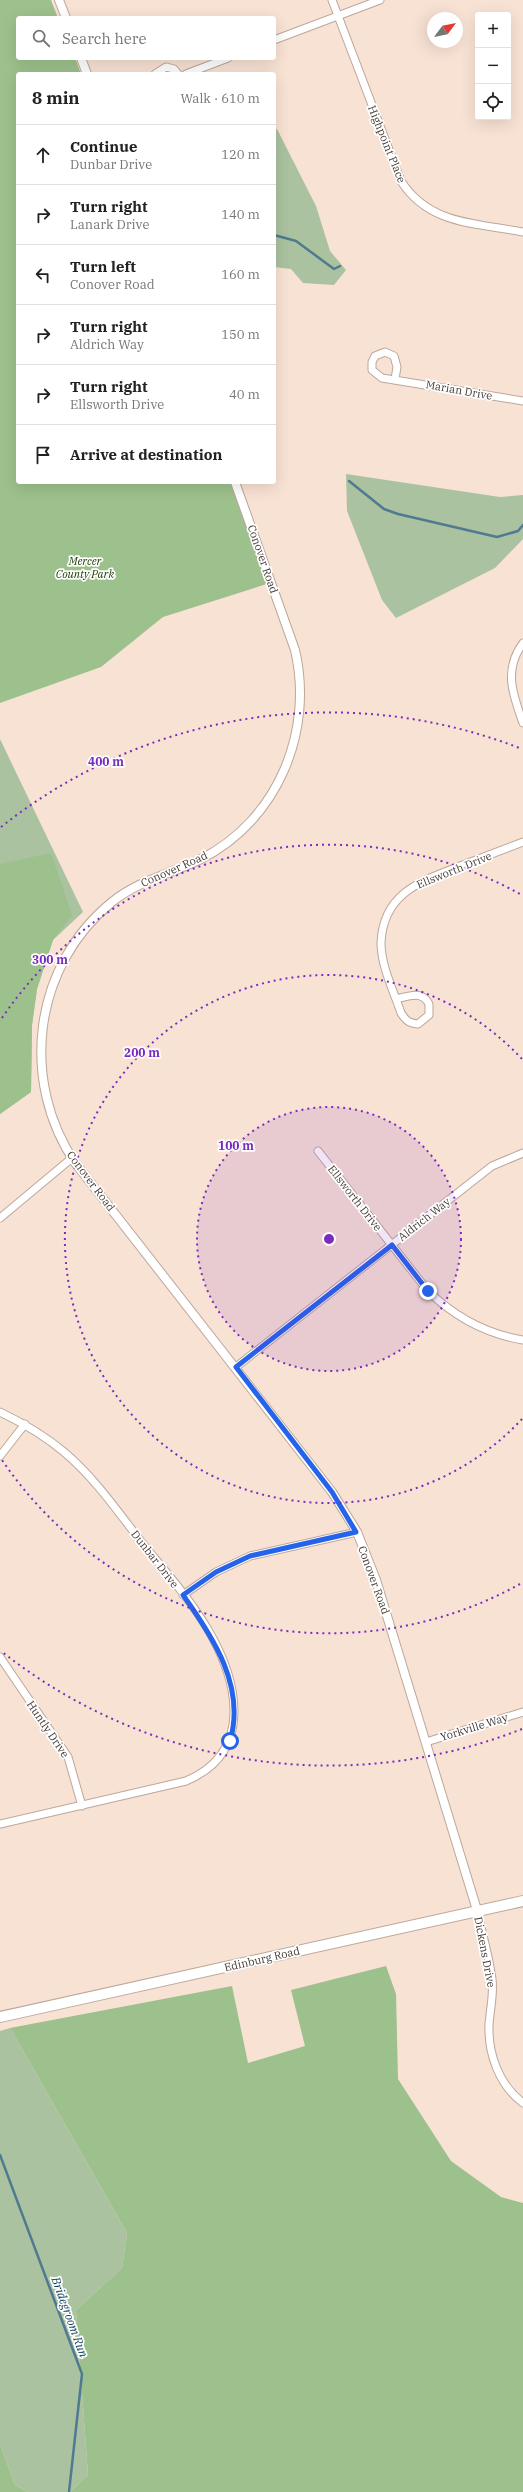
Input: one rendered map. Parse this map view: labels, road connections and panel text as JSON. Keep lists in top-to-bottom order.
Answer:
{
  "streets": {
    "main road": ["Edinburg Road"],
    "street": [
      "Highpoint Place",
      "Marian Drive",
      "Conover Road",
      "Ellsworth Drive",
      "Aldrich Way",
      "Dunbar Drive",
      "Yorkville Way",
      "Huntly Drive",
      "Dickens Drive"
    ]
  },
  "crossings": [
    ["Conover Road", "Aldrich Way"],
    ["Conover Road", "Yorkville Way"],
    ["Conover Road", "Dickens Drive"],
    ["Conover Road", "Edinburg Road"],
    ["Ellsworth Drive", "Aldrich Way"],
    ["Dunbar Drive", "Huntly Drive"],
    ["Dickens Drive", "Edinburg Road"]
  ],
  "water": ["Bridegroom Run"],
  "parks": ["Mercer County Park"],
  "north": "top right",
  "page": {
    "map_buttons": ["+", "−"],
    "search": "Search here",
    "heading": ["8 min", "Walk · 610 m"],
    "list": [
      ["Continue", "Dunbar Drive", "120 m"],
      ["Turn right", "Lanark Drive", "140 m"],
      ["Turn left", "Conover Road", "160 m"],
      ["Turn right", "Aldrich Way", "150 m"],
      ["Turn right", "Ellsworth Drive", "40 m"],
      "Arrive at destination"
    ]
  },
  "rings": [
    "400 m",
    "300 m",
    "200 m",
    "100 m"
  ]
}
